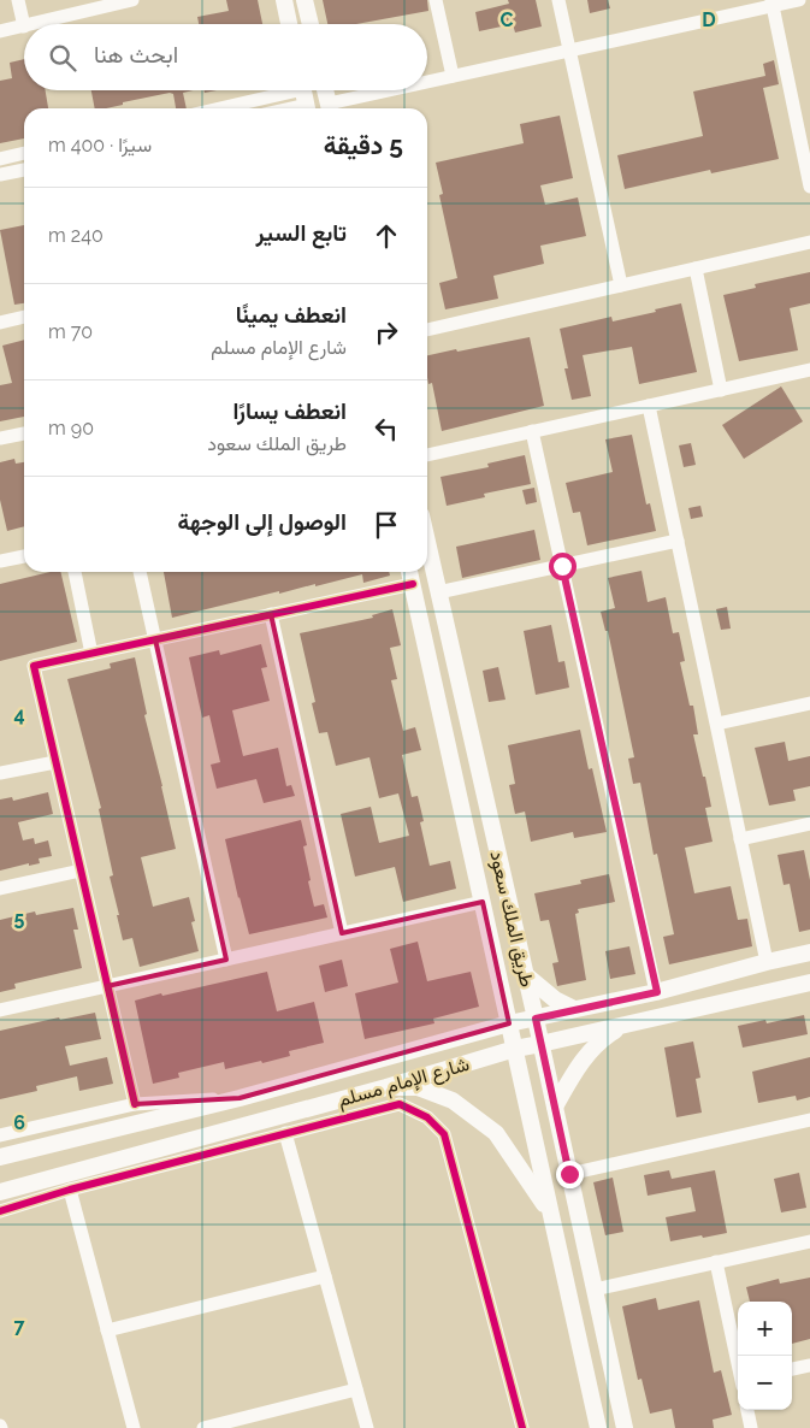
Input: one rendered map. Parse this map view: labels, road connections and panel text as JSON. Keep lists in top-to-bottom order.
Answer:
{
  "streets": {
    "main road": ["طريق الملك سعود", "شارع الإمام مسلم"]
  },
  "crossings": [
    ["طريق الملك سعود", "شارع الإمام مسلم"]
  ],
  "page": {
    "search": "ابحث هنا",
    "heading": ["5 دقيقة", "سيرًا · 400 m"],
    "list": [
      ["تابع السير", "240 m"],
      ["انعطف يمينًا", "شارع الإمام مسلم", "70 m"],
      ["انعطف يسارًا", "طريق الملك سعود", "90 m"],
      "الوصول إلى الوجهة"
    ],
    "map_buttons": ["+", "−"]
  },
  "grid": {
    "columns": ["C", "D"],
    "rows": [
      "4",
      "5",
      "6",
      "7"
    ]
  }
}
